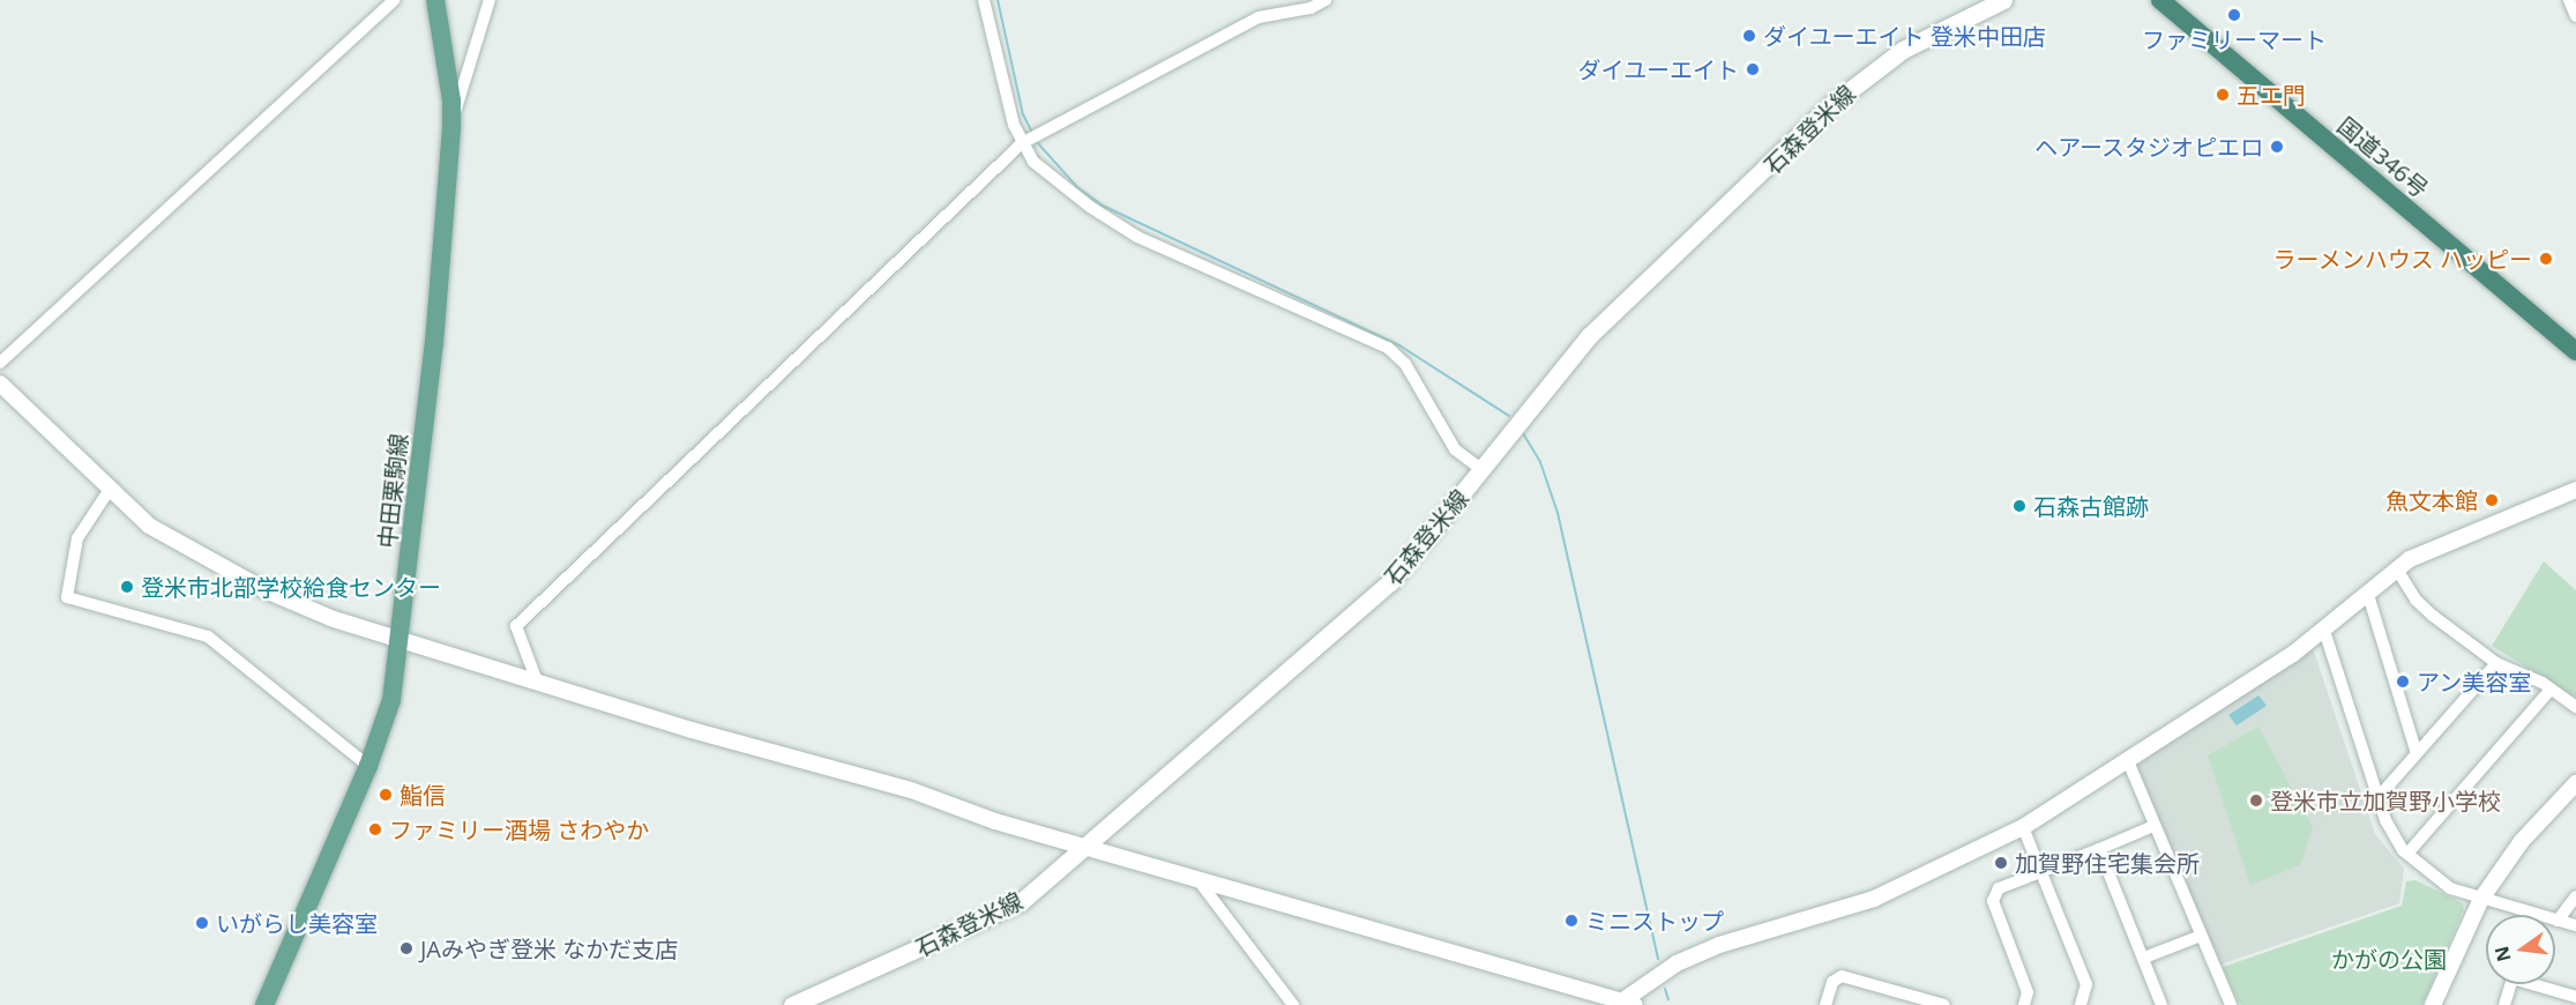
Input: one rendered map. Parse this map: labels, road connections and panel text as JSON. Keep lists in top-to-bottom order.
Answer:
{
  "streets": {
    "highway": ["国道346号"],
    "main road": ["石森登米線", "中田栗駒線"]
  },
  "parks": ["かがの公園"],
  "places": [
    "ファミリーマート",
    "ダイユーエイト 登米中田店",
    "ダイユーエイト",
    "五エ門",
    "ヘアースタジオピエロ",
    "ラーメンハウス ハッピー",
    "魚文本館",
    "石森古館跡",
    "登米市北部学校給食センター",
    "アン美容室",
    "鮨信",
    "登米市立加賀野小学校",
    "ファミリー酒場 さわやか",
    "加賀野住宅集会所",
    "ミニストップ",
    "いがらし美容室",
    "JAみやぎ登米 なかだ支店"
  ],
  "north": "left"
}
